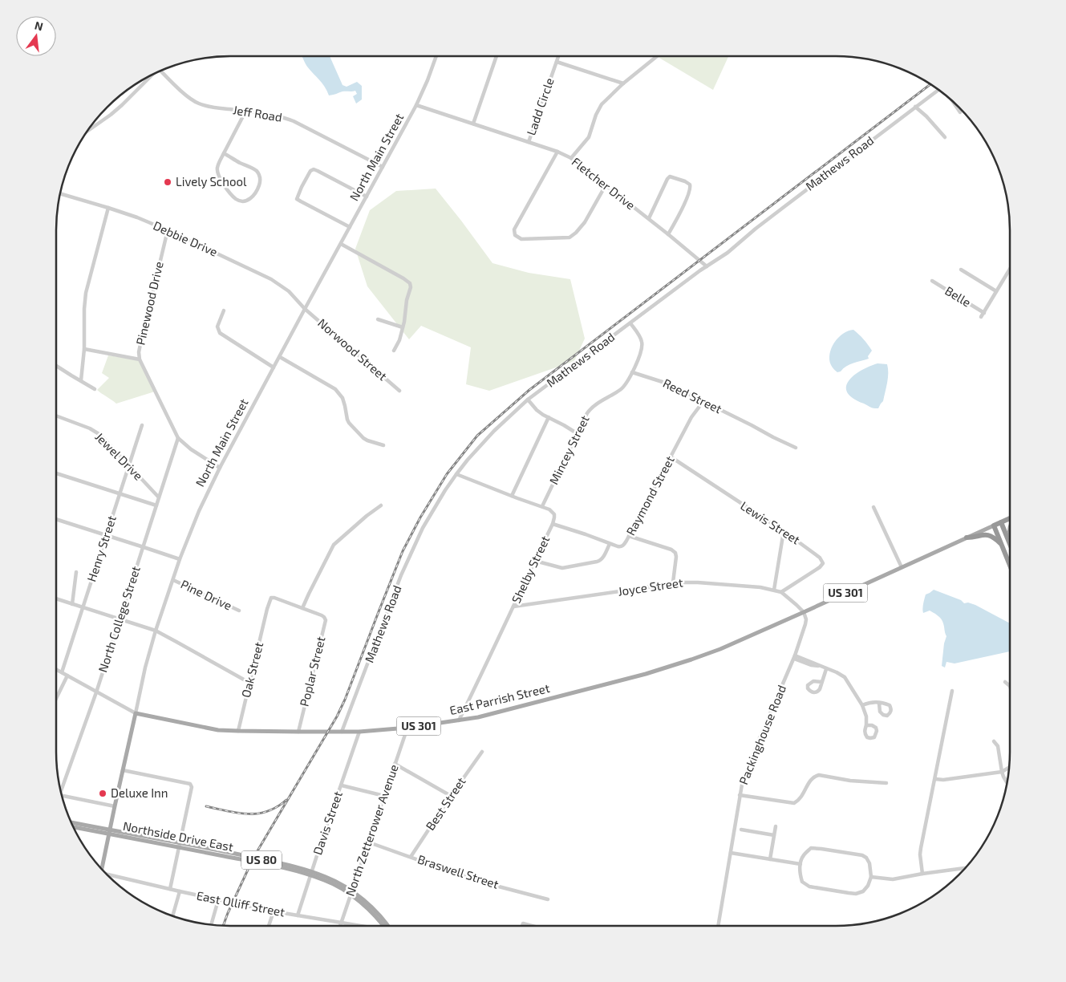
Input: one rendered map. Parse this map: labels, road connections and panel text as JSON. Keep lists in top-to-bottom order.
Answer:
{
  "streets": {
    "highway": ["US 301"],
    "main road": [
      "North Main Street",
      "East Parrish Street",
      "Northside Drive East",
      "US 80"
    ],
    "street": [
      "Ladd Circle",
      "Jeff Road",
      "Mathews Road",
      "Fletcher Drive",
      "Debbie Drive",
      "Belle",
      "Pinewood Drive",
      "Norwood Street",
      "Reed Street",
      "Mincey Street",
      "Jewel Drive",
      "Raymond Street",
      "Lewis Street",
      "Henry Street",
      "Shelby Street",
      "Joyce Street",
      "Pine Drive",
      "North College Street",
      "Oak Street",
      "Poplar Street",
      "Packinghouse Road",
      "Best Street",
      "Davis Street",
      "North Zetterower Avenue",
      "Braswell Street",
      "East Olliff Street"
    ]
  },
  "crossings": [
    ["Ladd Circle", "Fletcher Drive"],
    ["Jeff Road", "North Main Street"],
    ["North Main Street", "Fletcher Drive"],
    ["North Main Street", "Debbie Drive"],
    ["North Main Street", "Pinewood Drive"],
    ["North Main Street", "Norwood Street"],
    ["North Main Street", "Pine Drive"],
    ["North Main Street", "East Parrish Street"],
    ["North Main Street", "Northside Drive East"],
    ["Mathews Road", "Fletcher Drive"],
    ["Mathews Road", "Mincey Street"],
    ["Mathews Road", "Shelby Street"],
    ["Mathews Road", "East Parrish Street"],
    ["Debbie Drive", "Pinewood Drive"],
    ["Debbie Drive", "Norwood Street"],
    ["Pinewood Drive", "North College Street"],
    ["Reed Street", "Mincey Street"],
    ["Reed Street", "Raymond Street"],
    ["Mincey Street", "Shelby Street"],
    ["Jewel Drive", "Henry Street"],
    ["Jewel Drive", "North College Street"],
    ["Raymond Street", "Lewis Street"],
    ["Lewis Street", "Joyce Street"],
    ["Shelby Street", "Joyce Street"],
    ["Shelby Street", "East Parrish Street"],
    ["Joyce Street", "US 301"],
    ["Joyce Street", "East Parrish Street"],
    ["Joyce Street", "Packinghouse Road"],
    ["US 301", "East Parrish Street"],
    ["US 301", "Packinghouse Road"],
    ["Oak Street", "Poplar Street"],
    ["Oak Street", "East Parrish Street"],
    ["Poplar Street", "East Parrish Street"],
    ["East Parrish Street", "Packinghouse Road"],
    ["East Parrish Street", "Davis Street"],
    ["East Parrish Street", "North Zetterower Avenue"],
    ["Best Street", "Braswell Street"],
    ["Davis Street", "Northside Drive East"],
    ["Davis Street", "East Olliff Street"],
    ["North Zetterower Avenue", "Northside Drive East"],
    ["North Zetterower Avenue", "Braswell Street"],
    ["North Zetterower Avenue", "East Olliff Street"]
  ],
  "places": ["Lively School", "Deluxe Inn"],
  "north": "top"
}
